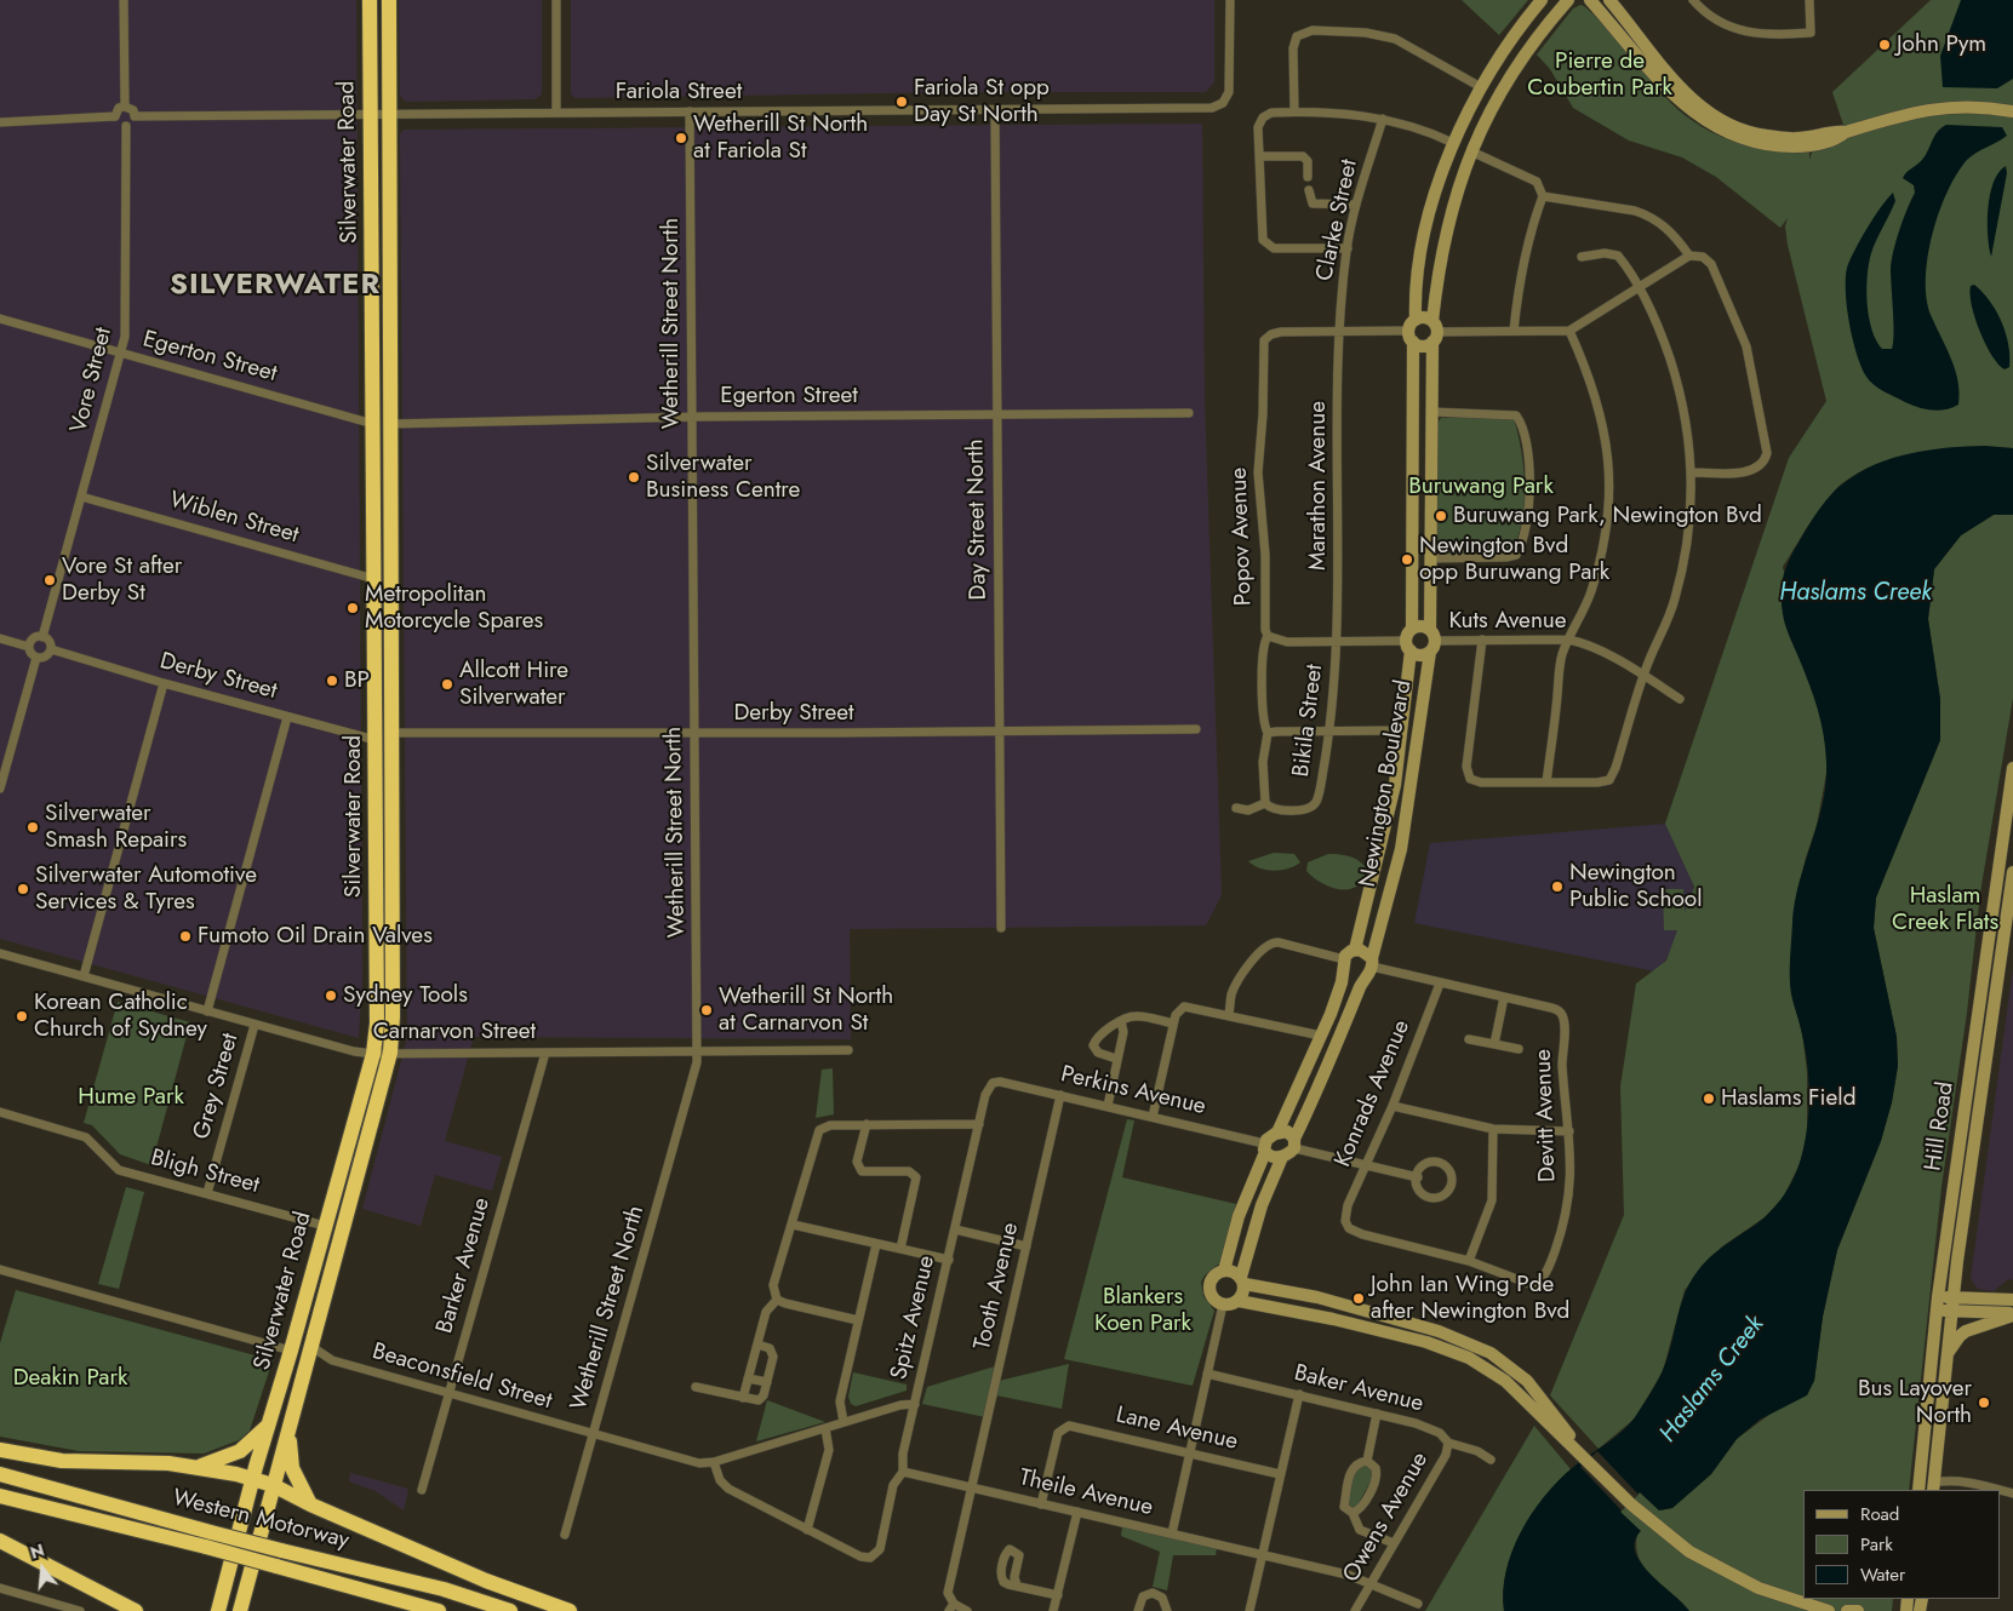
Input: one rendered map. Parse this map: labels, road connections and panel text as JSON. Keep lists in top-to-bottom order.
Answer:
{
  "streets": {
    "highway": ["Silverwater Road", "Western Motorway"],
    "street": [
      "Fariola Street",
      "Clarke Street",
      "Wetherill Street North",
      "Egerton Street",
      "Vore Street",
      "Marathon Avenue",
      "Wiblen Street",
      "Day Street North",
      "Popov Avenue",
      "Kuts Avenue",
      "Derby Street",
      "Bikila Street",
      "Newington Boulevard",
      "Carnarvon Street",
      "Grey Street",
      "Perkins Avenue",
      "Konrads Avenue",
      "Devitt Avenue",
      "Hill Road",
      "Bligh Street",
      "Barker Avenue",
      "Tooth Avenue",
      "Spitz Avenue",
      "Beaconsfield Street",
      "Baker Avenue",
      "Lane Avenue",
      "Theile Avenue",
      "Owens Avenue"
    ]
  },
  "crossings": [
    ["Fariola Street", "Silverwater Road"],
    ["Fariola Street", "Wetherill Street North"],
    ["Fariola Street", "Vore Street"],
    ["Fariola Street", "Day Street North"],
    ["Silverwater Road", "Egerton Street"],
    ["Silverwater Road", "Wiblen Street"],
    ["Silverwater Road", "Derby Street"],
    ["Silverwater Road", "Carnarvon Street"],
    ["Silverwater Road", "Bligh Street"],
    ["Silverwater Road", "Beaconsfield Street"],
    ["Clarke Street", "Marathon Avenue"],
    ["Clarke Street", "Popov Avenue"],
    ["Wetherill Street North", "Egerton Street"],
    ["Wetherill Street North", "Derby Street"],
    ["Wetherill Street North", "Carnarvon Street"],
    ["Wetherill Street North", "Beaconsfield Street"],
    ["Egerton Street", "Vore Street"],
    ["Egerton Street", "Day Street North"],
    ["Vore Street", "Wiblen Street"],
    ["Vore Street", "Derby Street"],
    ["Marathon Avenue", "Popov Avenue"],
    ["Marathon Avenue", "Bikila Street"],
    ["Day Street North", "Derby Street"],
    ["Popov Avenue", "Bikila Street"],
    ["Kuts Avenue", "Newington Boulevard"],
    ["Carnarvon Street", "Grey Street"],
    ["Carnarvon Street", "Barker Avenue"],
    ["Grey Street", "Bligh Street"],
    ["Perkins Avenue", "Tooth Avenue"],
    ["Perkins Avenue", "Spitz Avenue"],
    ["Konrads Avenue", "Devitt Avenue"],
    ["Barker Avenue", "Beaconsfield Street"],
    ["Tooth Avenue", "Theile Avenue"],
    ["Spitz Avenue", "Beaconsfield Street"],
    ["Spitz Avenue", "Theile Avenue"],
    ["Baker Avenue", "Owens Avenue"],
    ["Lane Avenue", "Theile Avenue"],
    ["Theile Avenue", "Owens Avenue"]
  ],
  "districts": ["SILVERWATER"],
  "water": ["Haslams Creek"],
  "parks": [
    "Pierre de Coubertin Park",
    "Buruwang Park",
    "Haslam Creek Flats",
    "Hume Park",
    "Blankers Koen Park",
    "Deakin Park"
  ],
  "places": [
    "John Pym",
    "Fariola St opp Day St North",
    "Wetherill St North at Fariola St",
    "Silverwater Business Centre",
    "Buruwang Park, Newington Bvd",
    "Newington Bvd opp Buruwang Park",
    "Vore St after Derby St",
    "Metropolitan Motorcycle Spares",
    "BP",
    "Allcott Hire Silverwater",
    "Silverwater Smash Repairs",
    "Newington Public School",
    "Silverwater Automotive Services & Tyres",
    "Fumoto Oil Drain Valves",
    "Sydney Tools",
    "Wetherill St North at Carnarvon St",
    "Korean Catholic Church of Sydney",
    "Haslams Field",
    "John Ian Wing Pde after Newington Bvd",
    "Bus Layover North"
  ],
  "legend": ["Road", "Park", "Water"],
  "north": "top"
}
